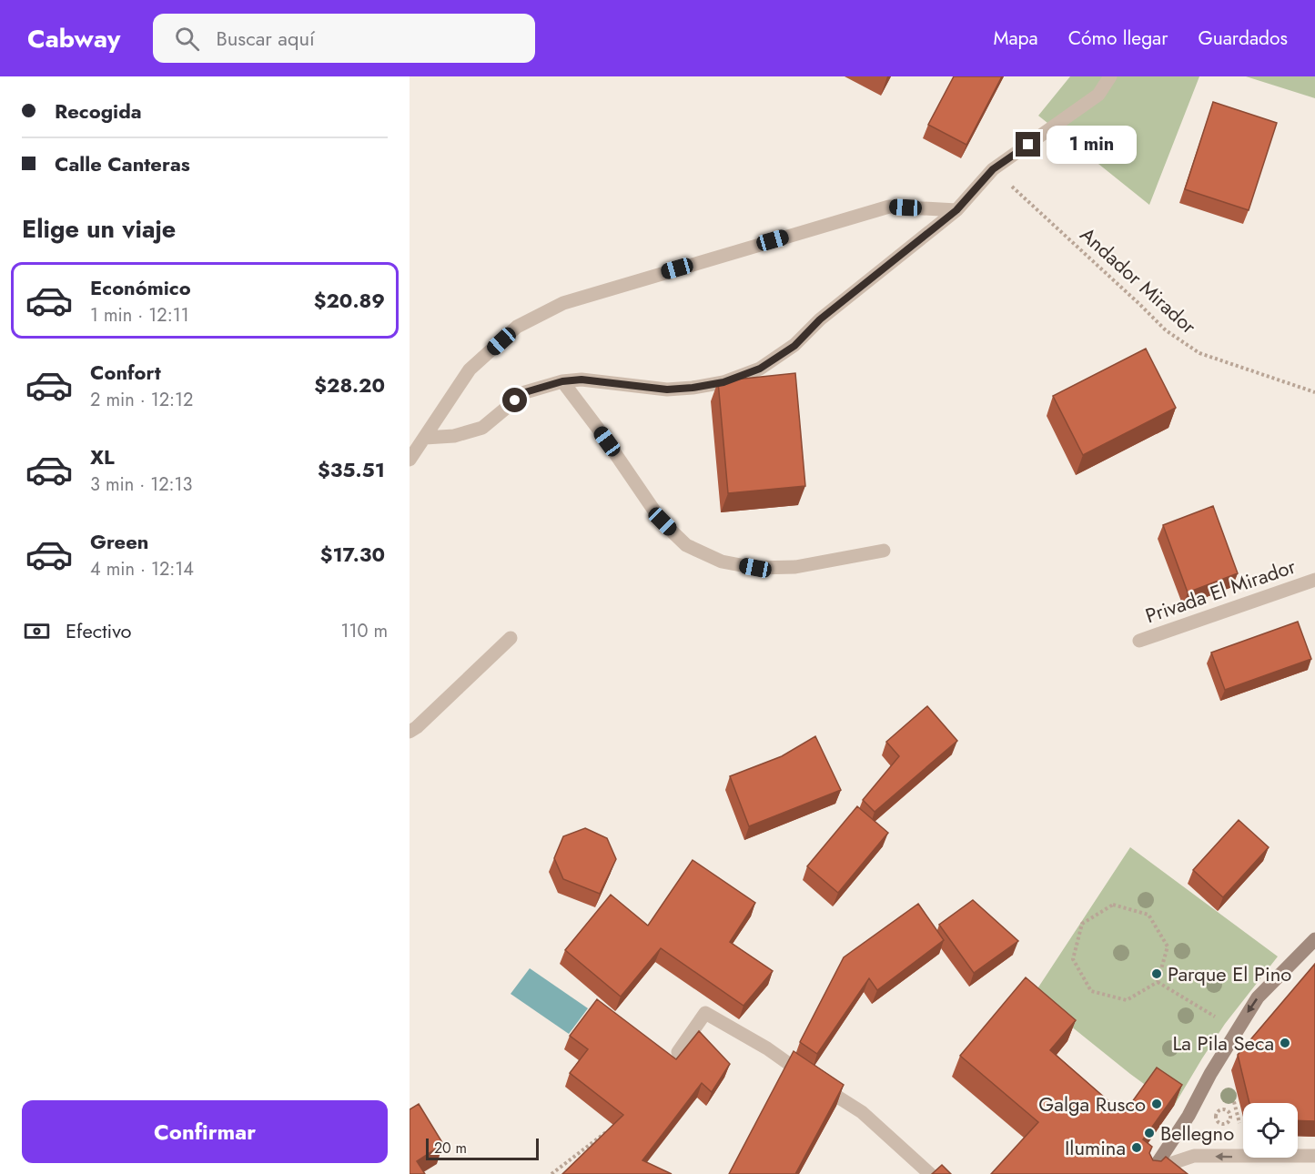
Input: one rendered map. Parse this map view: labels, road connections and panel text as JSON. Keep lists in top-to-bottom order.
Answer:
{
  "streets": {
    "street": ["Privada El Mirador"],
    "path": ["Andador Mirador"]
  },
  "places": [
    "Parque El Pino",
    "La Pila Seca",
    "Galga Rusco",
    "Bellegno",
    "Ilumina"
  ],
  "scale_bar": "20 m",
  "page": {
    "header": "Cabway",
    "search": "Buscar aquí",
    "nav": ["Mapa", "Cómo llegar", "Guardados"],
    "banner": ["Recogida", "Calle Canteras"],
    "bubble": "1 min",
    "heading": "Elige un viaje",
    "list": [
      {
        "name": "Económico",
        "note": "1 min · 12:11",
        "value": "$20.89"
      },
      {
        "name": "Confort",
        "note": "2 min · 12:12",
        "value": "$28.20"
      },
      {
        "name": "XL",
        "note": "3 min · 12:13",
        "value": "$35.51"
      },
      {
        "name": "Green",
        "note": "4 min · 12:14",
        "value": "$17.30"
      }
    ],
    "pay": ["Efectivo", "110 m"],
    "buttons": "Confirmar",
    "scale": "20 m"
  }
}
